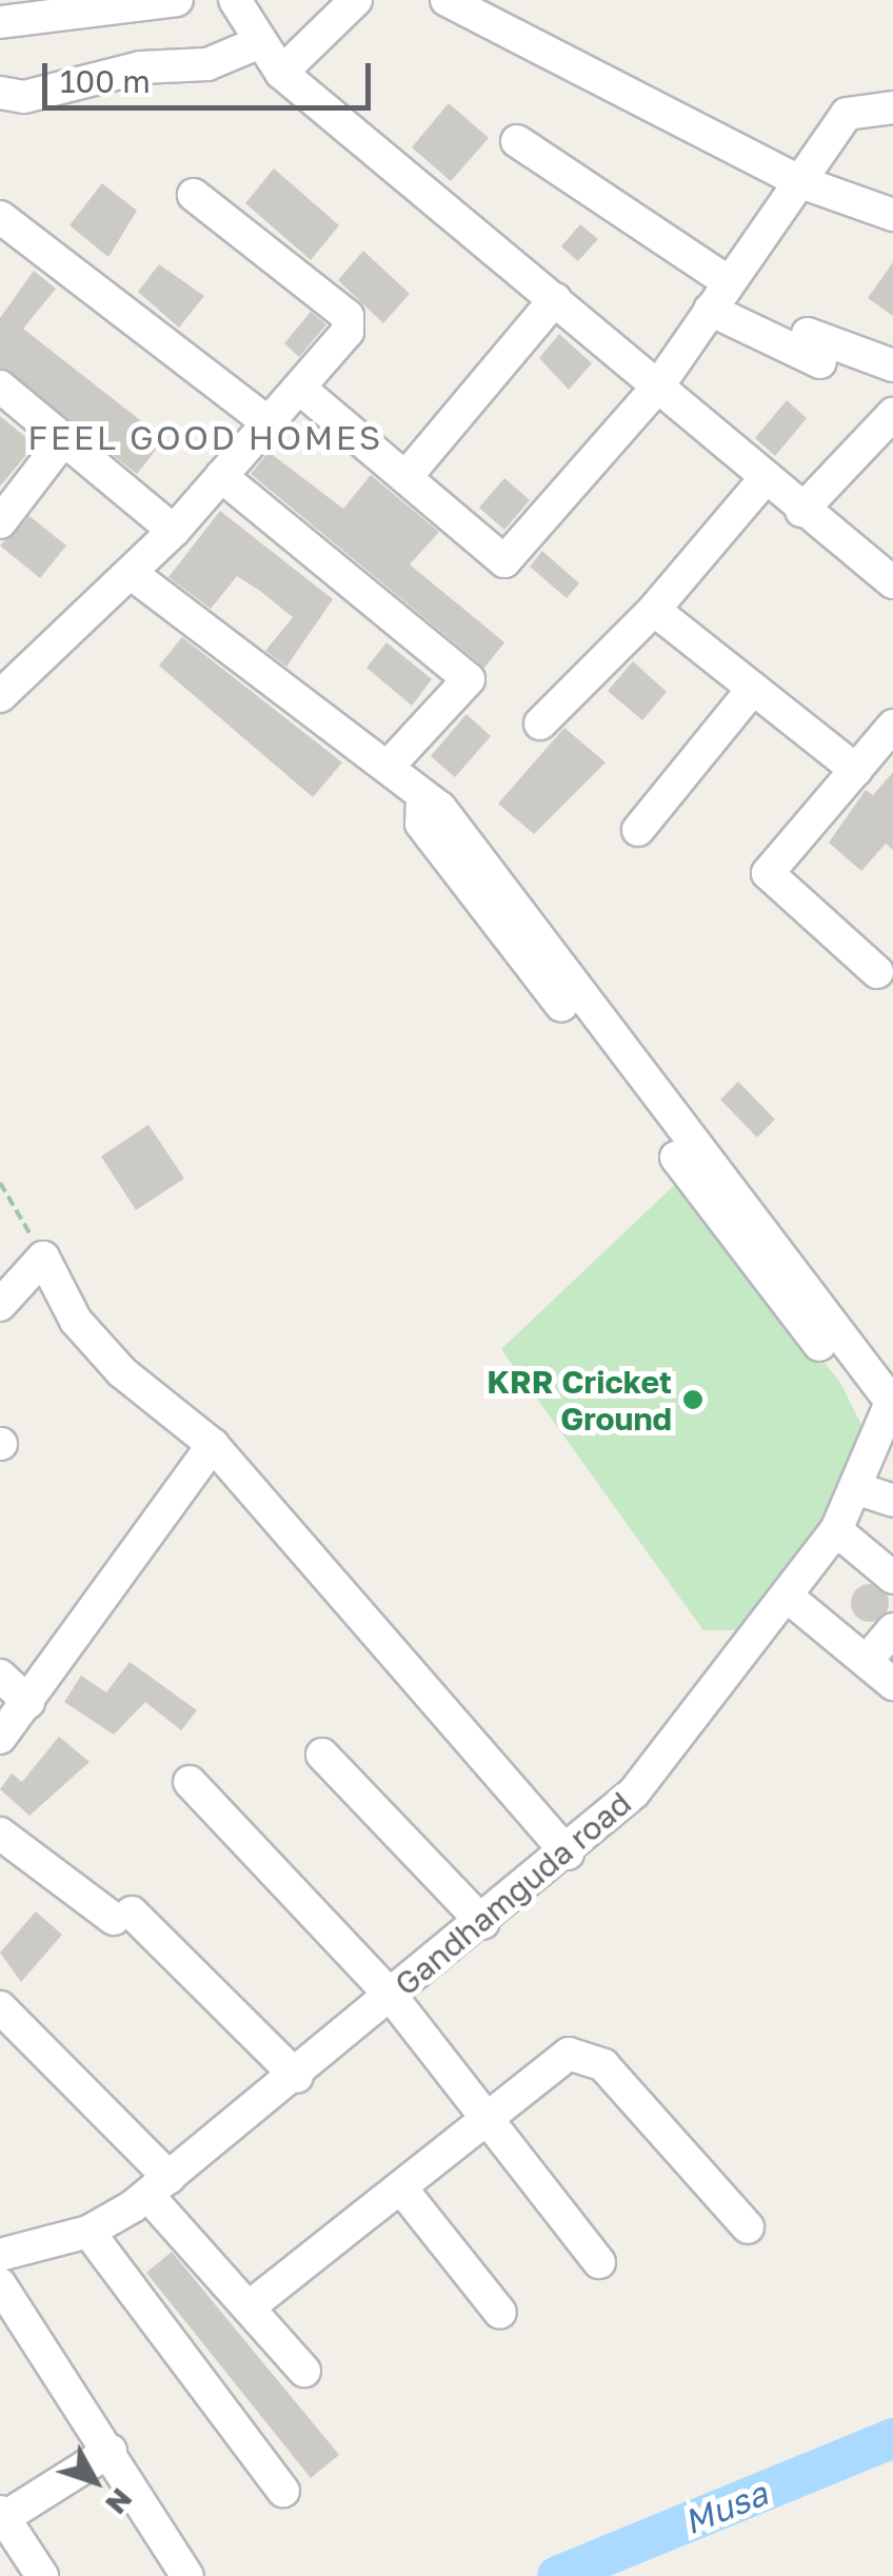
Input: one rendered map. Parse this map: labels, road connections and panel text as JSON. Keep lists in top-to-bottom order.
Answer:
{
  "streets": {
    "street": ["Gandhamguda road"]
  },
  "districts": ["FEEL GOOD HOMES"],
  "water": ["Musa"],
  "places": ["KRR Cricket Ground"],
  "scale_bar": "100 m",
  "north": "bottom right"
}
